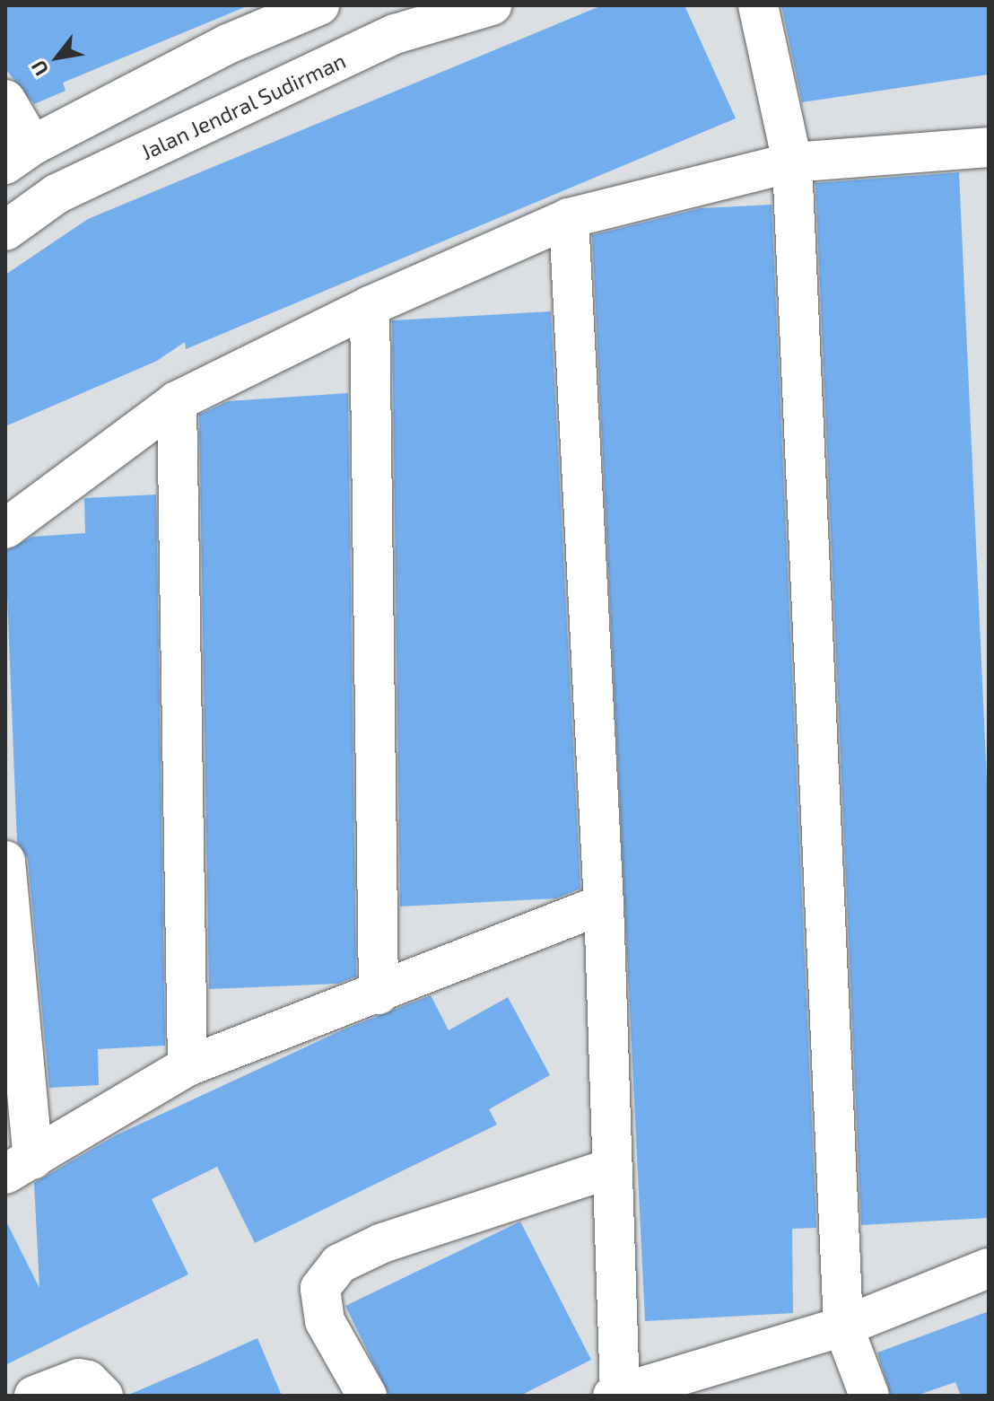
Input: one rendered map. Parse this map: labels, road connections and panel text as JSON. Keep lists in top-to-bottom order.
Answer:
{
  "streets": {
    "street": ["Jalan Jendral Sudirman"]
  },
  "north": "bottom left"
}
